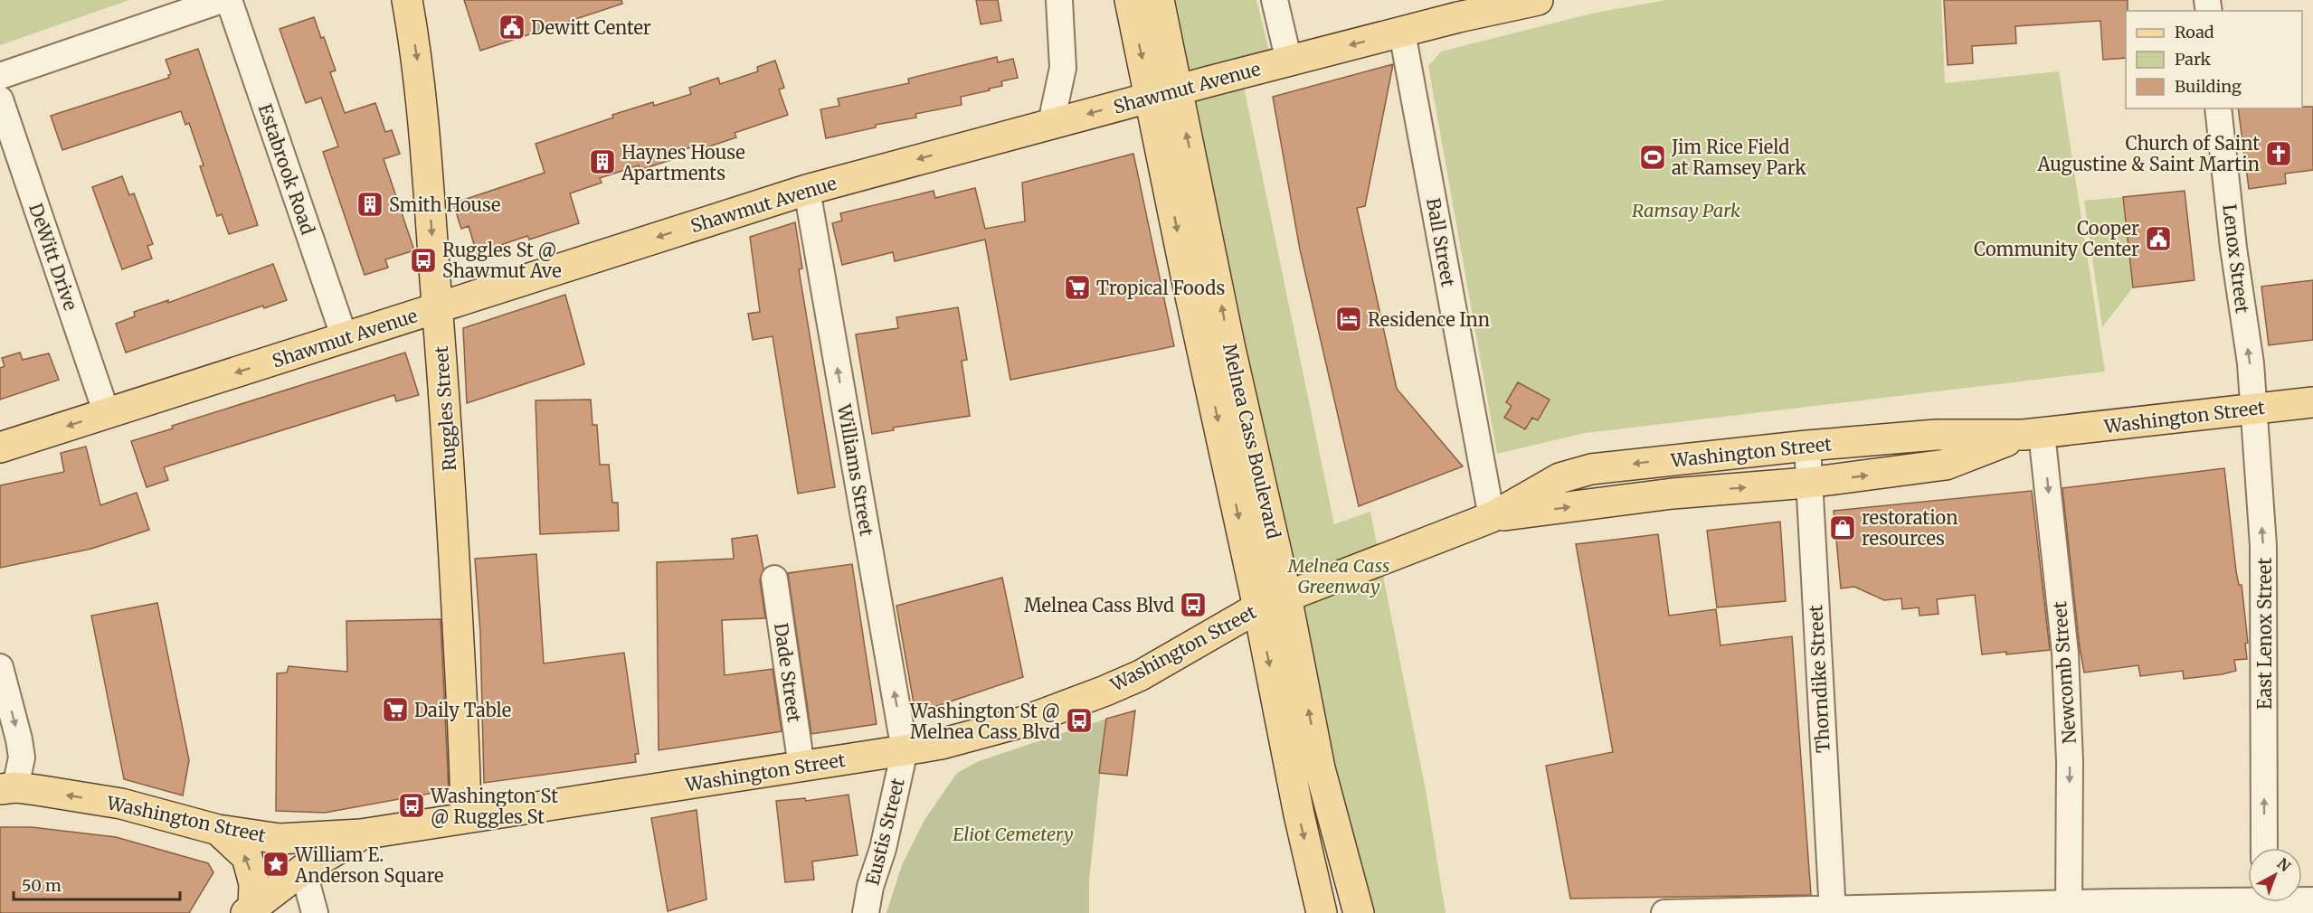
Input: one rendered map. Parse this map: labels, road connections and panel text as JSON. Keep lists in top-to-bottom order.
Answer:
{
  "streets": {
    "main road": [
      "Shawmut Avenue",
      "Ruggles Street",
      "Washington Street",
      "Melnea Cass Boulevard"
    ],
    "street": [
      "Estabrook Road",
      "Ball Street",
      "DeWitt Drive",
      "Lenox Street",
      "Williams Street",
      "East Lenox Street",
      "Dade Street",
      "Newcomb Street",
      "Thorndike Street",
      "Eustis Street"
    ]
  },
  "crossings": [
    ["Shawmut Avenue", "Estabrook Road"],
    ["Shawmut Avenue", "Ball Street"],
    ["Shawmut Avenue", "DeWitt Drive"],
    ["Shawmut Avenue", "Ruggles Street"],
    ["Shawmut Avenue", "Melnea Cass Boulevard"],
    ["Shawmut Avenue", "Williams Street"],
    ["Ball Street", "Washington Street"],
    ["Lenox Street", "Washington Street"],
    ["Lenox Street", "East Lenox Street"],
    ["Ruggles Street", "Washington Street"],
    ["Washington Street", "Melnea Cass Boulevard"],
    ["Washington Street", "Williams Street"],
    ["Washington Street", "East Lenox Street"],
    ["Washington Street", "Dade Street"],
    ["Washington Street", "Newcomb Street"],
    ["Washington Street", "Thorndike Street"],
    ["Washington Street", "Eustis Street"],
    ["Williams Street", "Eustis Street"]
  ],
  "one_way": [
    "Shawmut Avenue",
    "Lenox Street",
    "Ruggles Street",
    "Williams Street",
    "East Lenox Street",
    "Newcomb Street"
  ],
  "parks": ["Ramsay Park", "Melnea Cass Greenway", "Eliot Cemetery"],
  "places": {
    "public building": ["Dewitt Center", "Cooper Community Center"],
    "church": ["Church of Saint Augustine & Saint Martin"],
    "sports": ["Jim Rice Field at Ramsey Park"],
    "building": ["Haynes House Apartments", "Smith House"],
    "bus stop": [
      "Ruggles St @ Shawmut Ave",
      "Melnea Cass Blvd",
      "Washington St @ Melnea Cass Blvd",
      "Washington St @ Ruggles St"
    ],
    "supermarket": ["Tropical Foods", "Daily Table"],
    "hotel": ["Residence Inn"],
    "shop": ["restoration resources"],
    "place": ["William E. Anderson Square"]
  },
  "legend": ["Road", "Park", "Building"],
  "scale_bar": "50 m",
  "north": "top right"
}
